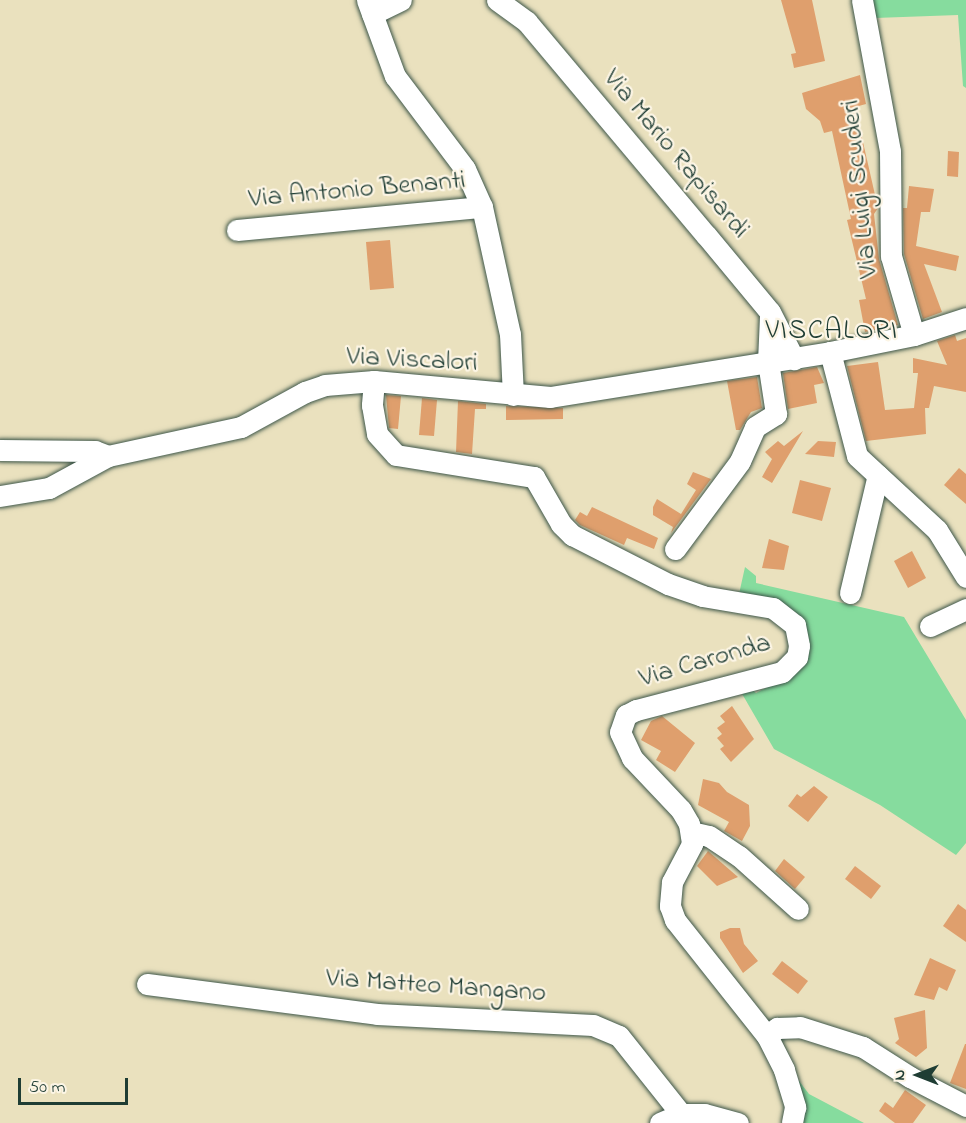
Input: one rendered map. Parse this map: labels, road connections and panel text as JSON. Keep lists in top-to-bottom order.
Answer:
{
  "streets": {
    "street": [
      "Via Mario Rapisardi",
      "Via Luigi Scuderi",
      "Via Antonio Benanti",
      "Via Viscalori",
      "Via Caronda",
      "Via Matteo Mangano"
    ]
  },
  "crossings": [
    ["Via Mario Rapisardi", "Via Viscalori"],
    ["Via Luigi Scuderi", "Via Viscalori"],
    ["Via Viscalori", "Via Caronda"]
  ],
  "districts": ["VISCALORI"],
  "scale_bar": "50 m",
  "north": "left"
}
